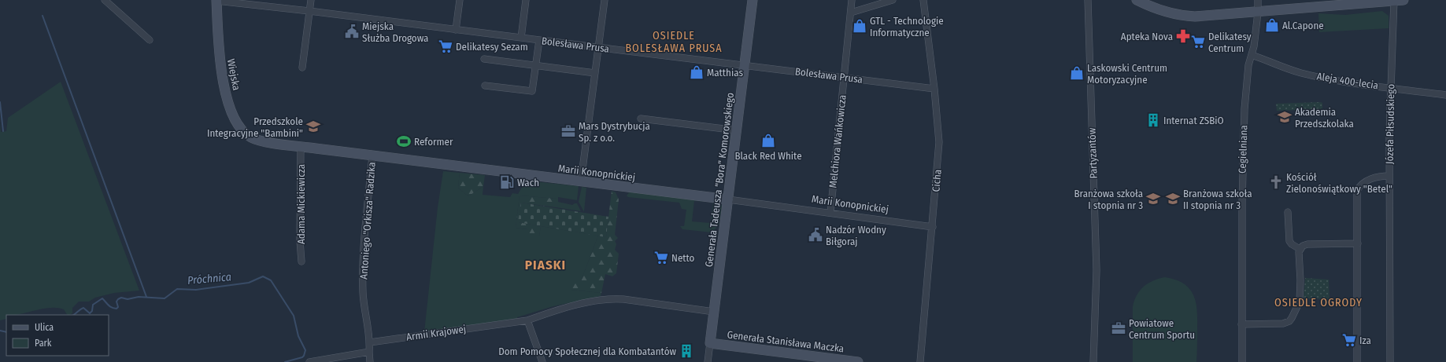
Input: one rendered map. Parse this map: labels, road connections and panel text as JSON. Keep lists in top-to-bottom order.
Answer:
{
  "streets": {
    "street": [
      "Bolesława Prusa",
      "Wiejska",
      "Aleja 400-lecia",
      "Józefa Piłsudskiego",
      "Melchiora Wańkowicza",
      "Cegielniana",
      "Partyzantów",
      "Marii Konopnickiej",
      "Generała Tadeusza \"Bora\" Komorowskiego",
      "Cicha",
      "Adama Mickiewicza",
      "Antoniego \"Orkisza\" Radzika",
      "Armii Krajowej",
      "Generała Stanisława Maczka"
    ]
  },
  "crossings": [
    ["Bolesława Prusa", "Wiejska"],
    ["Bolesława Prusa", "Melchiora Wańkowicza"],
    ["Bolesława Prusa", "Generała Tadeusza \"Bora\" Komorowskiego"],
    ["Bolesława Prusa", "Cicha"],
    ["Wiejska", "Marii Konopnickiej"],
    ["Aleja 400-lecia", "Józefa Piłsudskiego"],
    ["Aleja 400-lecia", "Cegielniana"],
    ["Melchiora Wańkowicza", "Marii Konopnickiej"],
    ["Marii Konopnickiej", "Generała Tadeusza \"Bora\" Komorowskiego"],
    ["Marii Konopnickiej", "Cicha"],
    ["Marii Konopnickiej", "Adama Mickiewicza"],
    ["Marii Konopnickiej", "Antoniego \"Orkisza\" Radzika"],
    ["Generała Tadeusza \"Bora\" Komorowskiego", "Armii Krajowej"],
    ["Generała Tadeusza \"Bora\" Komorowskiego", "Generała Stanisława Maczka"],
    ["Antoniego \"Orkisza\" Radzika", "Armii Krajowej"]
  ],
  "districts": ["OSIEDLE BOLESŁAWA PRUSA", "PIASKI", "OSIEDLE OGRODY"],
  "water": ["Próchnica"],
  "places": {
    "shop": [
      "Al.Capone",
      "GTL - Technologie Informatyczne",
      "Matthias",
      "Laskowski Centrum Motoryzacyjne",
      "Black Red White"
    ],
    "public building": ["Miejska Służba Drogowa", "Nadzór Wodny Biłgoraj"],
    "pharmacy": ["Apteka Nova"],
    "supermarket": [
      "Delikatesy Centrum",
      "Delikatesy Sezam",
      "Netto",
      "Iza"
    ],
    "school or university": [
      "Akademia Przedszkolaka",
      "Przedszkole Integracyjne \"Bambini\"",
      "Branżowa szkoła I stopnia nr 3",
      "Branżowa szkoła II stopnia nr 3"
    ],
    "building": ["Internat ZSBiO", "Dom Pomocy Społecznej dla Kombatantów"],
    "office": ["Mars Dystrybucja Sp. z o.o.", "Powiatowe Centrum Sportu"],
    "sports": ["Reformer"],
    "fuel station": ["Wach"],
    "church": ["Kościół Zielonoświątkowy \"Betel\""]
  },
  "legend": ["Ulica", "Park"]
}
